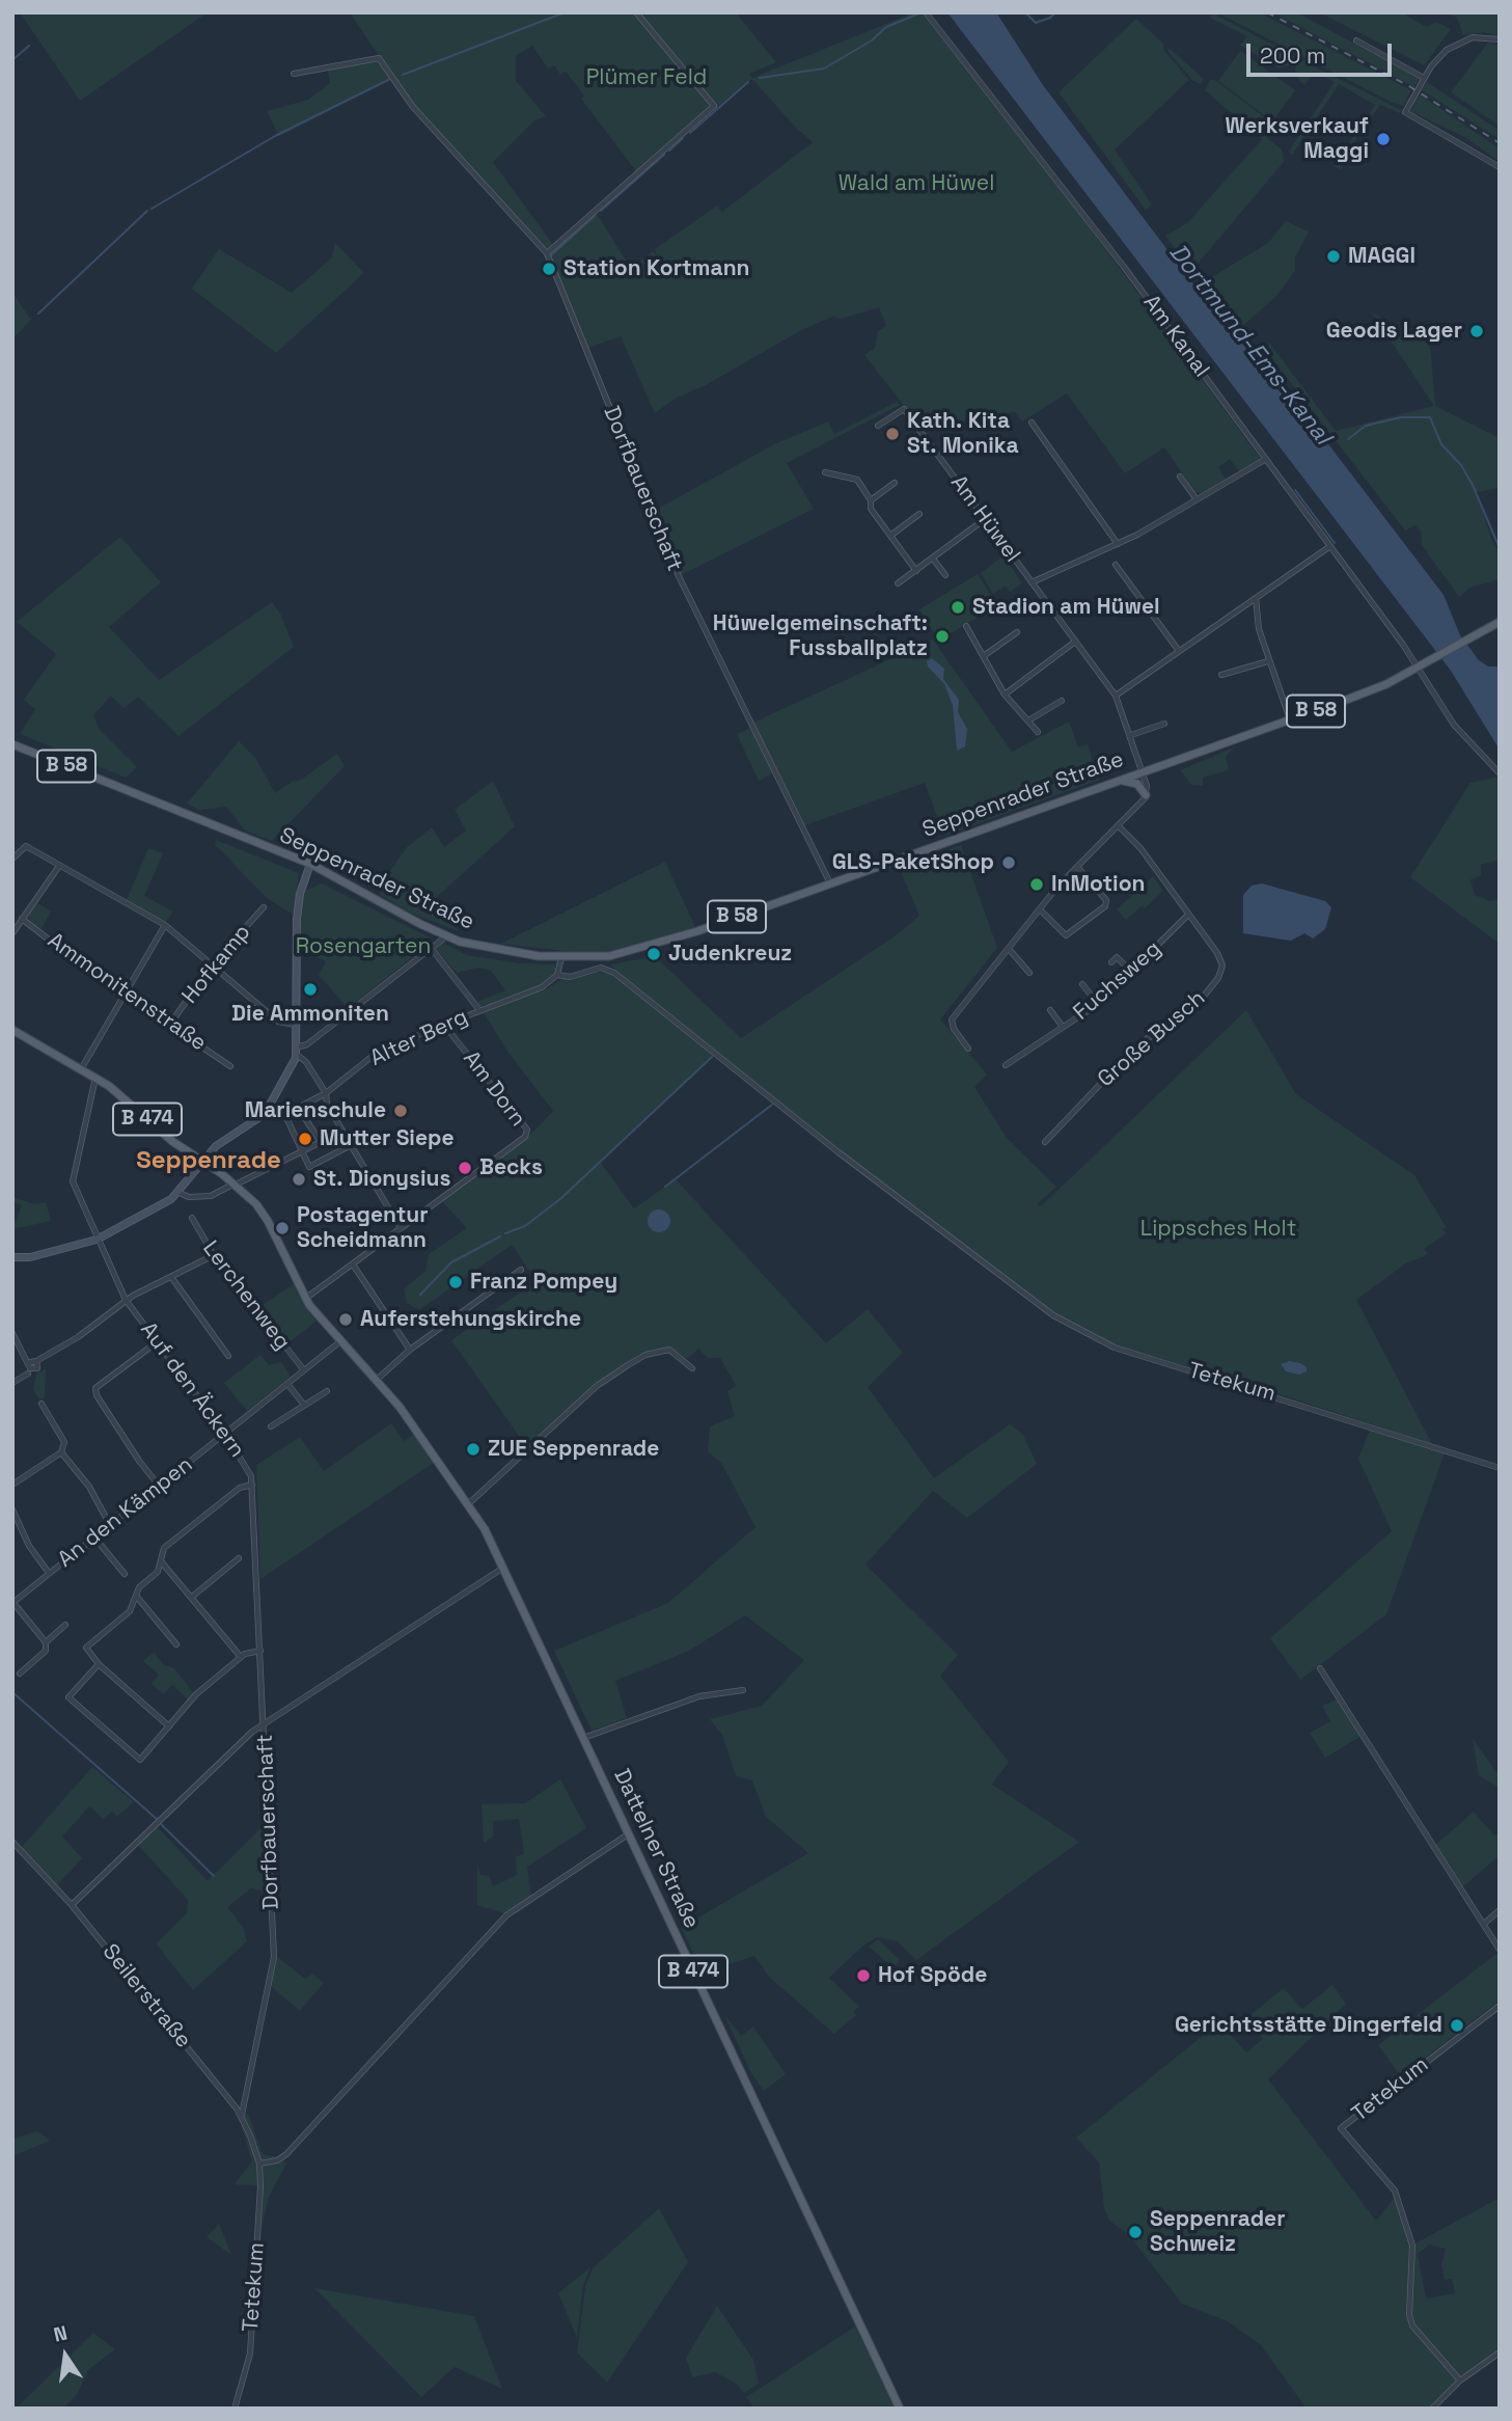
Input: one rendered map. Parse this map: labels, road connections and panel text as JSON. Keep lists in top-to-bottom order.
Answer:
{
  "streets": {
    "main road": [
      "B 58",
      "Seppenrader Straße",
      "B 474",
      "Dattelner Straße"
    ],
    "street": [
      "Am Kanal",
      "Dorfbauerschaft",
      "Am Hüwel",
      "Hofkamp",
      "Fuchsweg",
      "Ammonitenstraße",
      "Alter Berg",
      "Große Busch",
      "Am Dorn",
      "Lerchenweg",
      "Tetekum",
      "Auf den Äckern",
      "An den Kämpen",
      "Seilerstraße"
    ]
  },
  "crossings": [
    ["Am Kanal", "Seppenrader Straße"],
    ["Dorfbauerschaft", "Seppenrader Straße"],
    ["Dorfbauerschaft", "Auf den Äckern"],
    ["Dorfbauerschaft", "Dattelner Straße"],
    ["Dorfbauerschaft", "Seilerstraße"],
    ["Am Hüwel", "Seppenrader Straße"],
    ["Hofkamp", "Ammonitenstraße"],
    ["Fuchsweg", "Große Busch"],
    ["Alter Berg", "Am Dorn"],
    ["Alter Berg", "Tetekum"],
    ["B 474", "Auf den Äckern"],
    ["B 474", "Dattelner Straße"],
    ["Lerchenweg", "An den Kämpen"],
    ["Tetekum", "Seilerstraße"],
    ["Auf den Äckern", "An den Kämpen"],
    ["An den Kämpen", "Dattelner Straße"]
  ],
  "districts": ["Seppenrade"],
  "water": ["Dortmund-Ems-Kanal"],
  "parks": [
    "Plümer Feld",
    "Wald am Hüwel",
    "Rosengarten",
    "Lippsches Holt"
  ],
  "places": [
    "Werksverkauf Maggi",
    "MAGGI",
    "Station Kortmann",
    "Geodis Lager",
    "Kath. Kita St. Monika",
    "Stadion am Hüwel",
    "Hüwelgemeinschaft: Fussballplatz",
    "GLS-PaketShop",
    "InMotion",
    "Judenkreuz",
    "Die Ammoniten",
    "Marienschule",
    "Mutter Siepe",
    "Becks",
    "St. Dionysius",
    "Postagentur Scheidmann",
    "Franz Pompey",
    "Auferstehungskirche",
    "ZUE Seppenrade",
    "Hof Spöde",
    "Gerichtsstätte Dingerfeld",
    "Seppenrader Schweiz"
  ],
  "scale_bar": "200 m",
  "north": "top"
}
